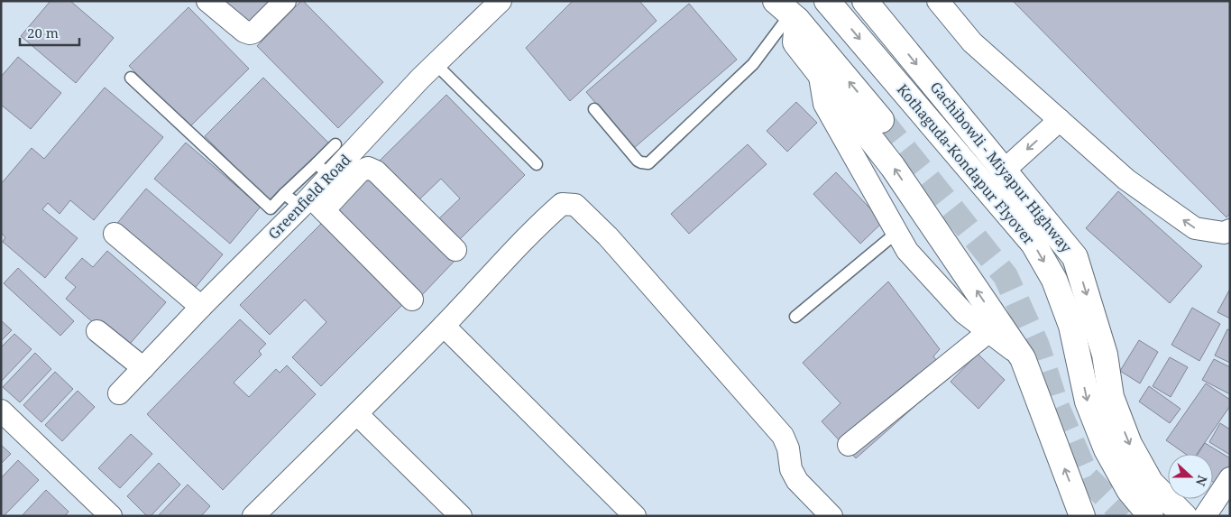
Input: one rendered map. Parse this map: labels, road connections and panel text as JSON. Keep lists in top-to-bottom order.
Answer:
{
  "streets": {
    "main road": ["Kothaguda-Kondapur Flyover", "Gachibowli - Miyapur Highway"],
    "street": ["Greenfield Road"]
  },
  "scale_bar": "20 m",
  "north": "right"
}
